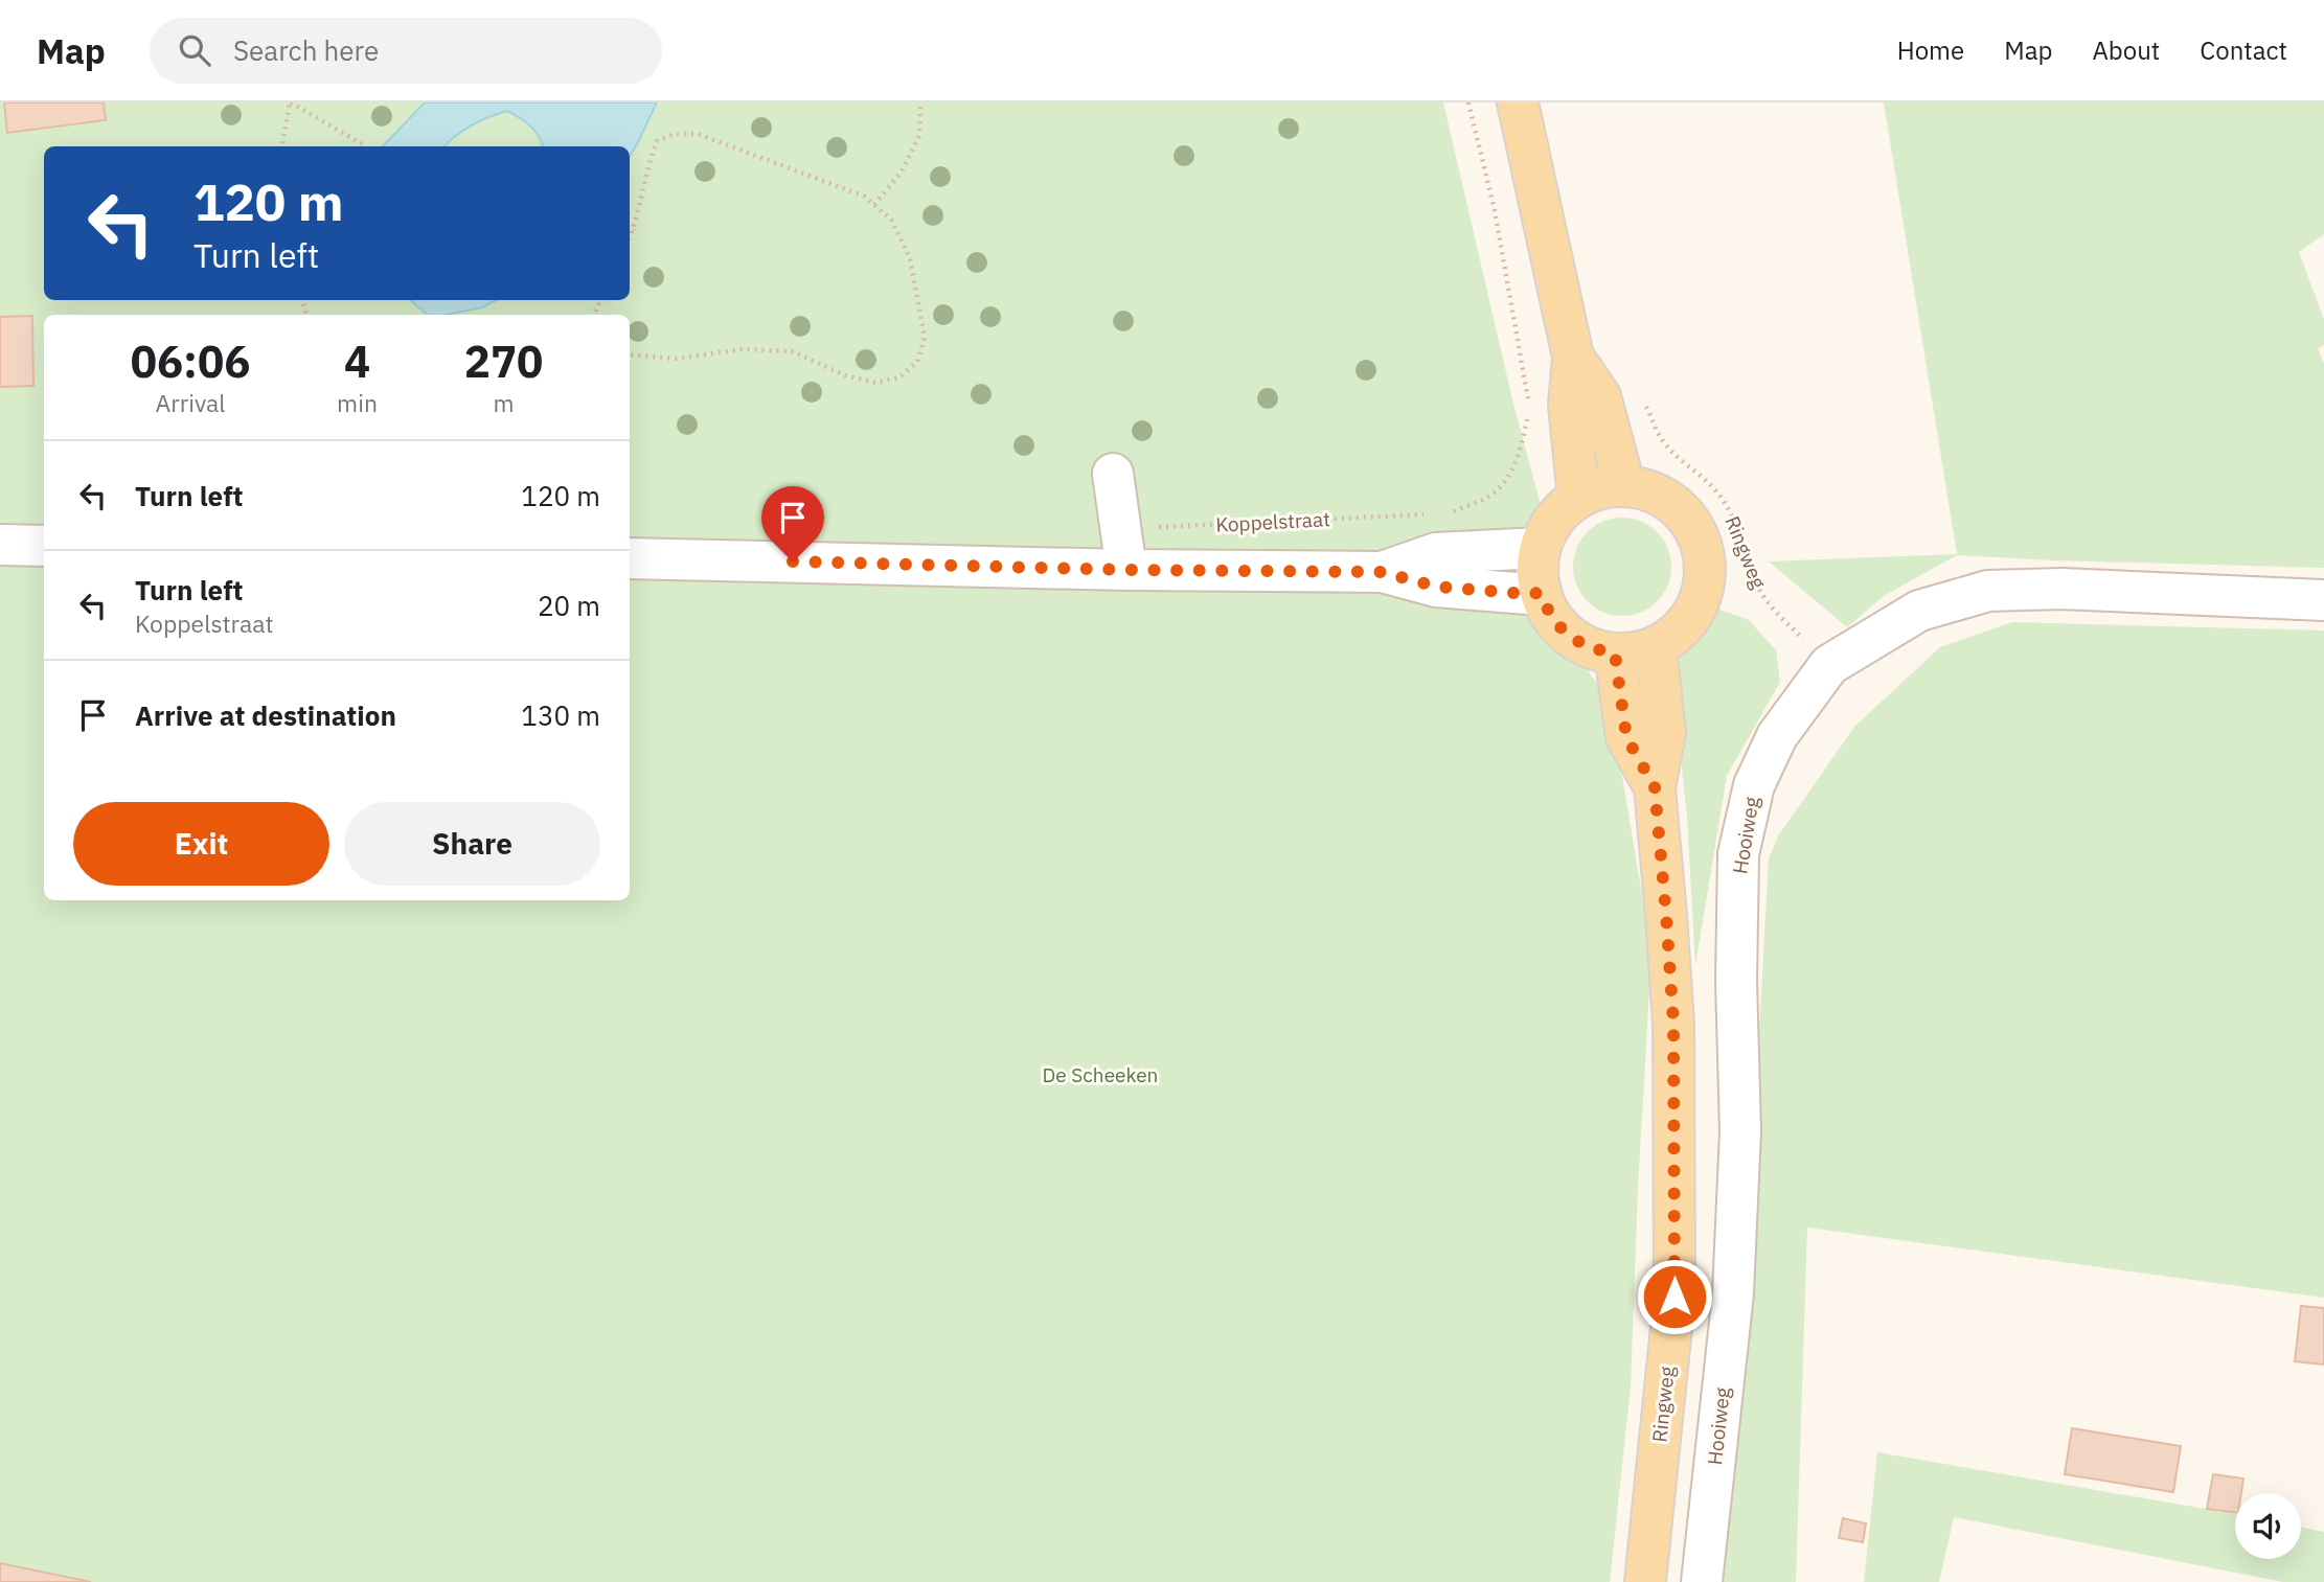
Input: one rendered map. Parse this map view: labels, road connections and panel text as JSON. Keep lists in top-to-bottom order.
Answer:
{
  "streets": {
    "main road": ["Ringweg"],
    "street": ["Hooiweg"],
    "path": ["Koppelstraat"]
  },
  "crossings": [
    ["Ringweg", "Hooiweg"]
  ],
  "parks": ["De Scheeken"],
  "page": {
    "header": "Map",
    "search": "Search here",
    "nav": [
      "Home",
      "Map",
      "About",
      "Contact"
    ],
    "turn": ["120 m", "Turn left"],
    "eta": [
      "06:06",
      "Arrival",
      "4",
      "min",
      "270",
      "m"
    ],
    "list": [
      {
        "name": "Turn left",
        "value": "120 m"
      },
      {
        "name": "Turn left",
        "note": "Koppelstraat",
        "value": "20 m"
      },
      {
        "name": "Arrive at destination",
        "value": "130 m"
      }
    ],
    "buttons": ["Exit", "Share"]
  }
}
